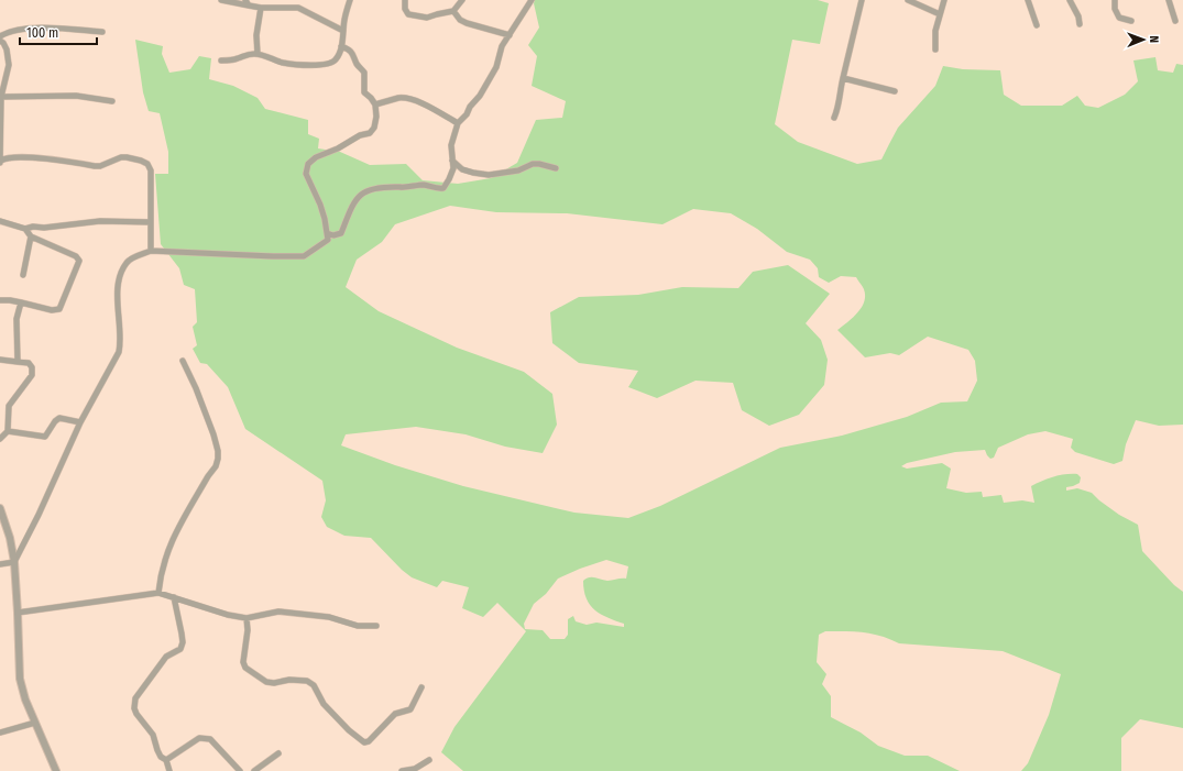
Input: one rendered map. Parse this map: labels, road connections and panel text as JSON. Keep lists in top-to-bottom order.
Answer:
{
  "scale_bar": "100 m",
  "north": "right"
}
